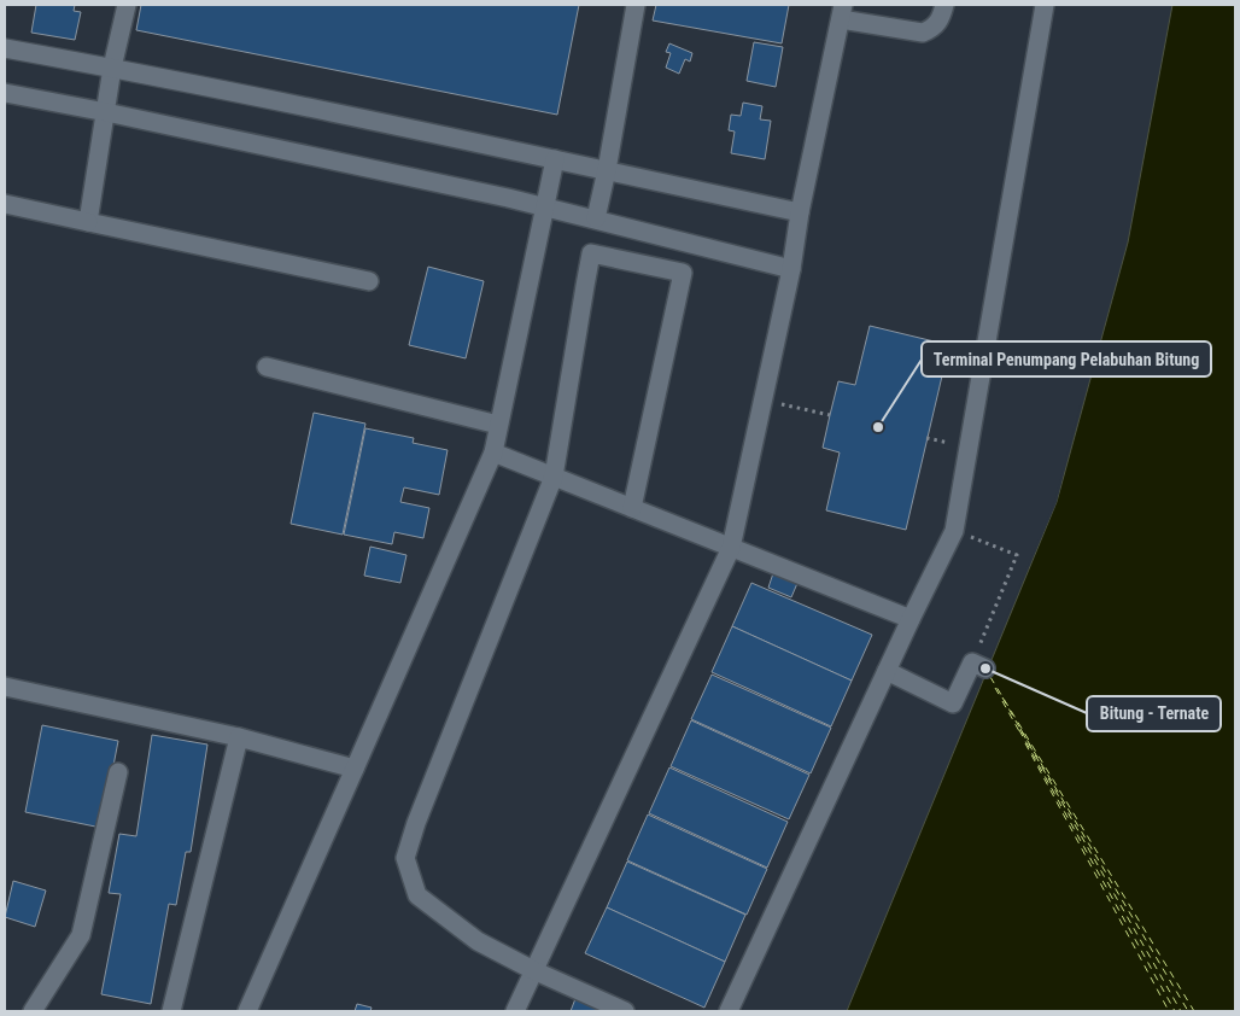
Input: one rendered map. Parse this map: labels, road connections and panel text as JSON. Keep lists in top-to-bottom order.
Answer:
{
  "places": ["Terminal Penumpang Pelabuhan Bitung", "Bitung - Ternate"]
}
